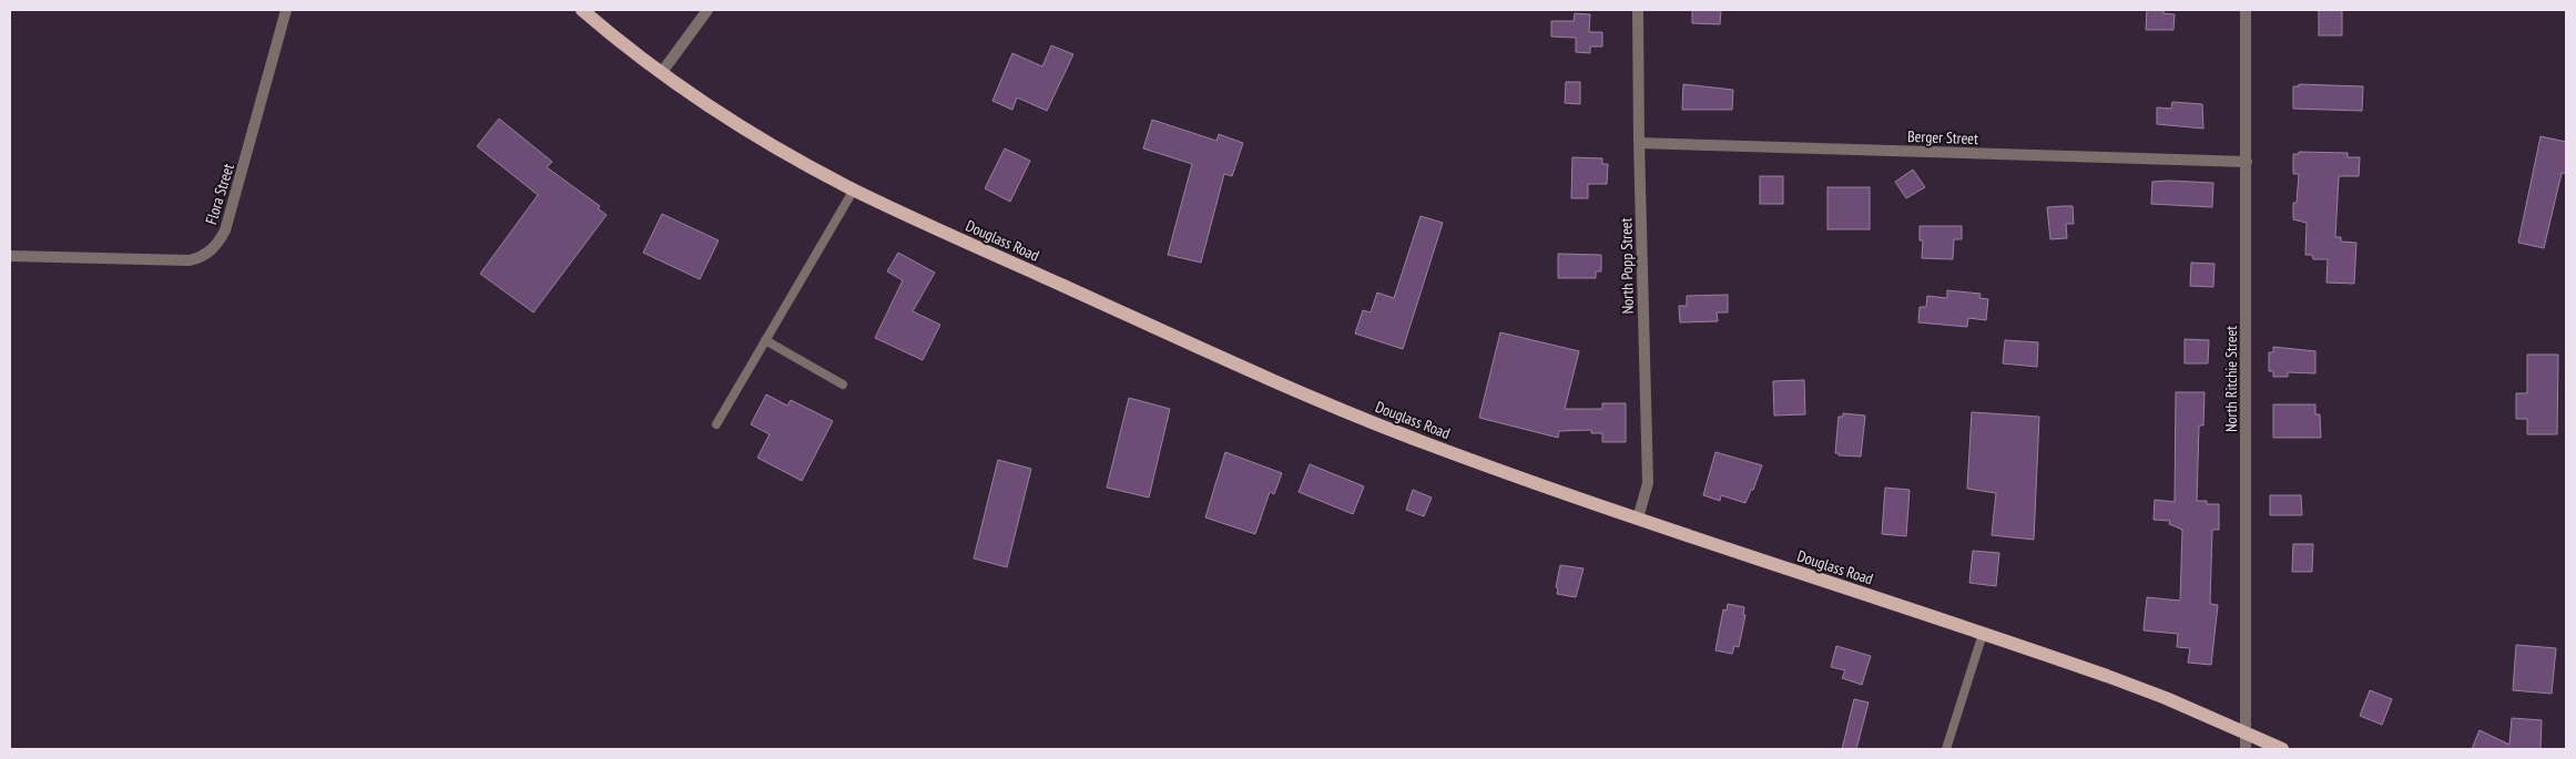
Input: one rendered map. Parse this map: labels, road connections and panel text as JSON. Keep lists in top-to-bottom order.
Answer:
{
  "streets": {
    "main road": ["Douglass Road"],
    "street": [
      "Berger Street",
      "Flora Street",
      "North Popp Street",
      "North Ritchie Street"
    ]
  },
  "crossings": [
    ["Berger Street", "North Popp Street"],
    ["Berger Street", "North Ritchie Street"],
    ["Douglass Road", "North Popp Street"],
    ["Douglass Road", "North Ritchie Street"]
  ]
}
